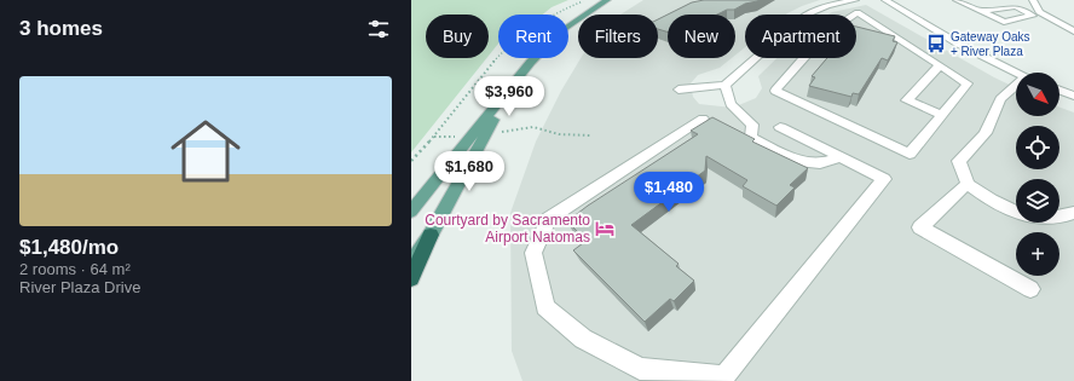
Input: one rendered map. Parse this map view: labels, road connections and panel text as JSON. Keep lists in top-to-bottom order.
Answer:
{
  "places": {
    "bus stop": ["Gateway Oaks + River Plaza"],
    "hotel": ["Courtyard by Sacramento Airport Natomas"]
  },
  "north": "bottom right",
  "page": {
    "heading": "3 homes",
    "chip": [
      "Buy",
      "Rent",
      "Filters",
      "New",
      "Apartment"
    ],
    "list": [
      {
        "name": "$1,480/mo",
        "note": "2 rooms · 64 m² · River Plaza Drive"
      }
    ],
    "map_buttons": "+",
    "price": ["$3,960", "$1,680", "$1,480"]
  }
}
